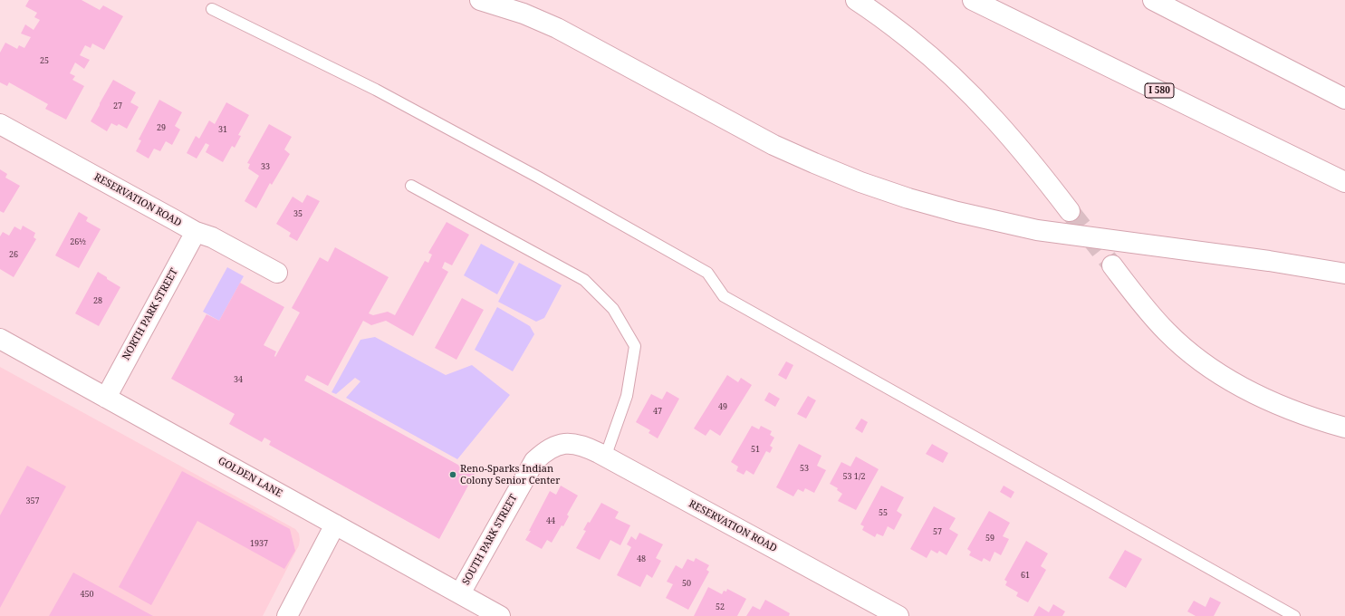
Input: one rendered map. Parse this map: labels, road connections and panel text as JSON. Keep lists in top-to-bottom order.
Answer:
{
  "streets": {
    "main road": [
      "I 580",
      "RESERVATION ROAD",
      "NORTH PARK STREET",
      "GOLDEN LANE",
      "SOUTH PARK STREET"
    ]
  },
  "crossings": [
    ["RESERVATION ROAD", "NORTH PARK STREET"],
    ["RESERVATION ROAD", "SOUTH PARK STREET"],
    ["NORTH PARK STREET", "GOLDEN LANE"],
    ["GOLDEN LANE", "SOUTH PARK STREET"]
  ],
  "places": ["Reno-Sparks Indian Colony Senior Center"],
  "house_numbers": [
    "25",
    "27",
    "29",
    "31",
    "33",
    "35",
    "26½",
    "26",
    "28",
    "34",
    "49",
    "47",
    "51",
    "53",
    "53 1/2",
    "357",
    "55",
    "44",
    "57",
    "59",
    "1937",
    "48",
    "61",
    "50",
    "450",
    "52"
  ]
}
